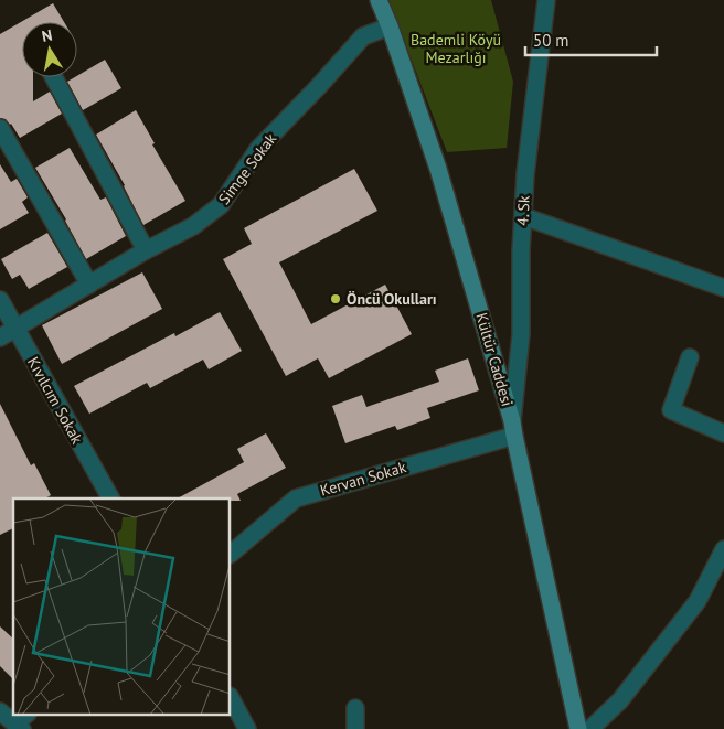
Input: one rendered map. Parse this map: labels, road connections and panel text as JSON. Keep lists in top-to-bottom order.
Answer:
{
  "streets": {
    "street": [
      "Simge Sokak",
      "4. Sk",
      "Kültür Caddesi",
      "Kıvılcım Sokak",
      "Kervan Sokak"
    ]
  },
  "crossings": [
    ["Simge Sokak", "Kültür Caddesi"],
    ["Simge Sokak", "Kıvılcım Sokak"],
    ["4. Sk", "Kültür Caddesi"],
    ["4. Sk", "Kervan Sokak"],
    ["Kültür Caddesi", "Kervan Sokak"]
  ],
  "parks": ["Bademli Köyü Mezarlığı"],
  "places": ["Öncü Okulları"],
  "scale_bar": "50 m",
  "north": "top"
}
